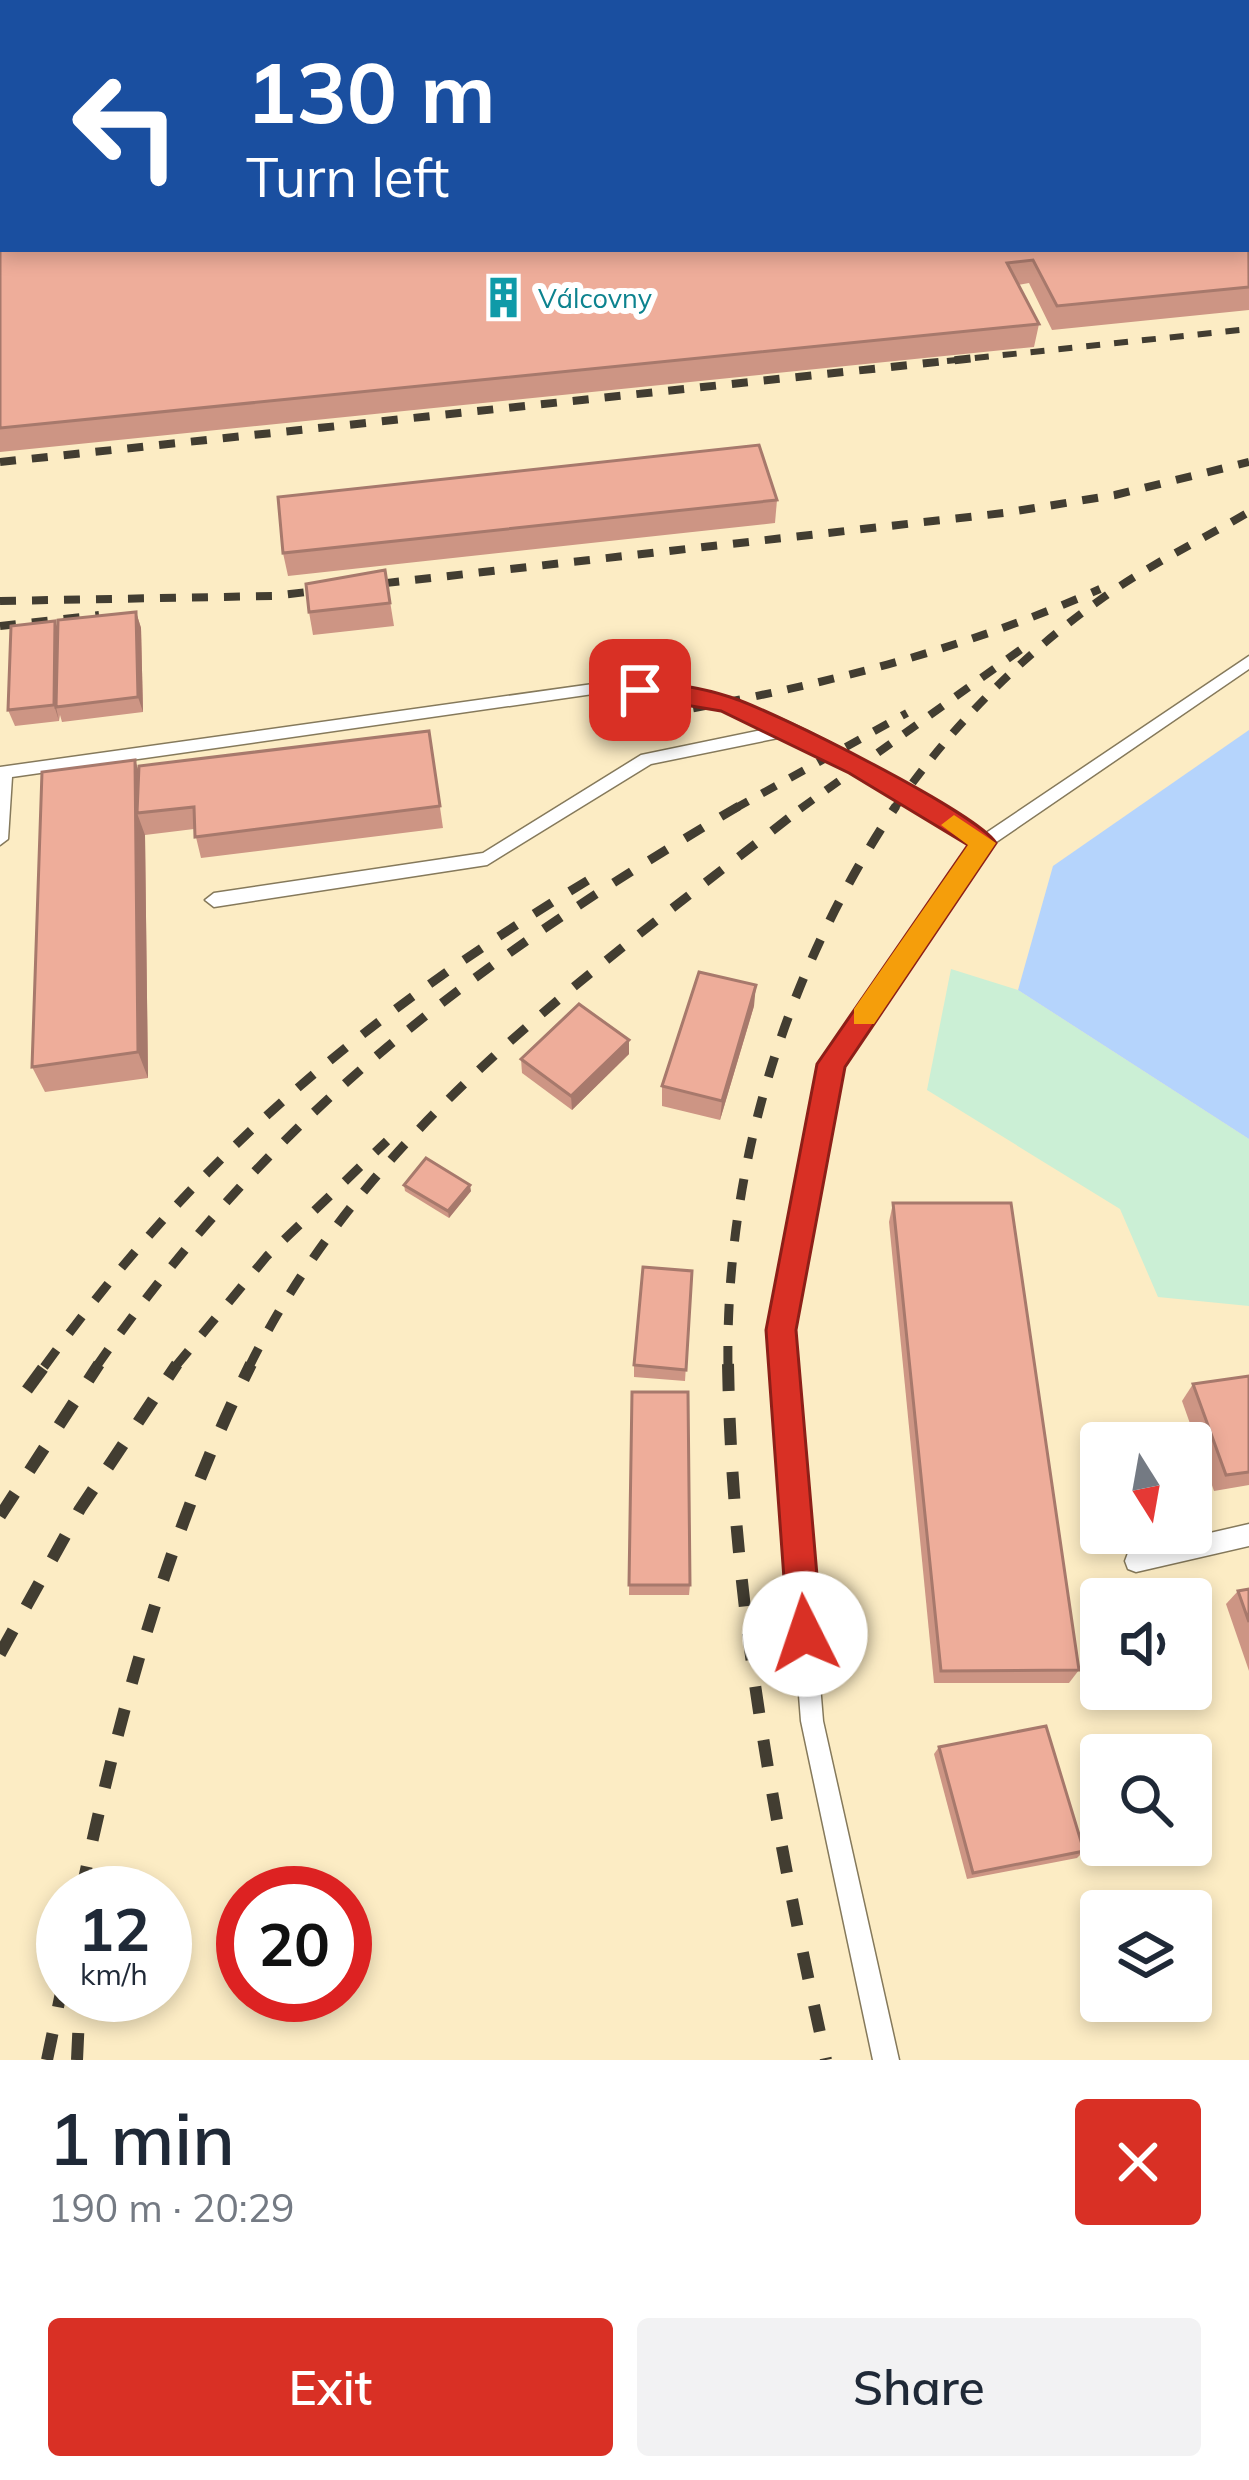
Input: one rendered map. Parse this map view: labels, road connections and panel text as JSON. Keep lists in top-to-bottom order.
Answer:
{
  "places": {
    "building": ["Válcovny"]
  },
  "north": "bottom",
  "page": {
    "turn": ["130 m", "Turn left"],
    "speed": "12 km/h",
    "limit": "20",
    "heading": ["1 min", "190 m · 20:29"],
    "buttons": ["Exit", "Share"]
  }
}
